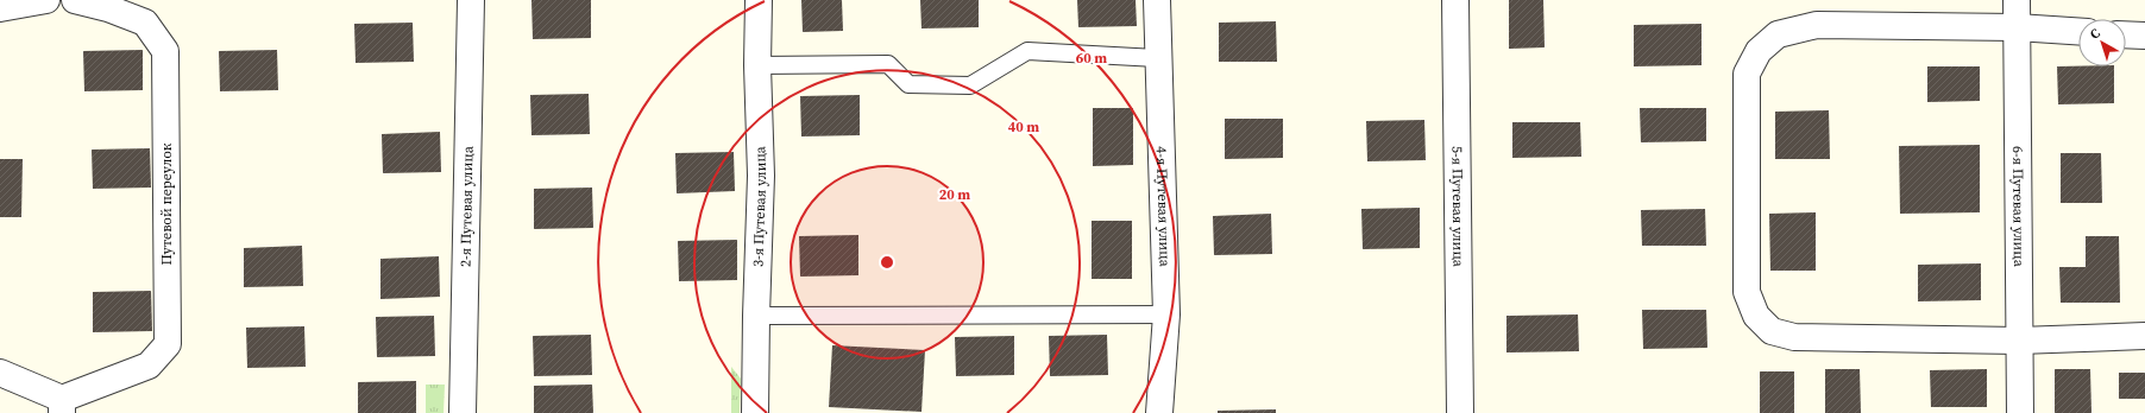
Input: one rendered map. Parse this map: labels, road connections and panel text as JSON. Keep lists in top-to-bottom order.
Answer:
{
  "streets": {
    "street": [
      "Путевой переулок",
      "2-я Путевая улица",
      "3-я Путевая улица",
      "4-я Путевая улица",
      "5-я Путевая улица",
      "6-я Путевая улица"
    ]
  },
  "north": "top left",
  "rings": ["60 m", "40 m", "20 m"]
}
